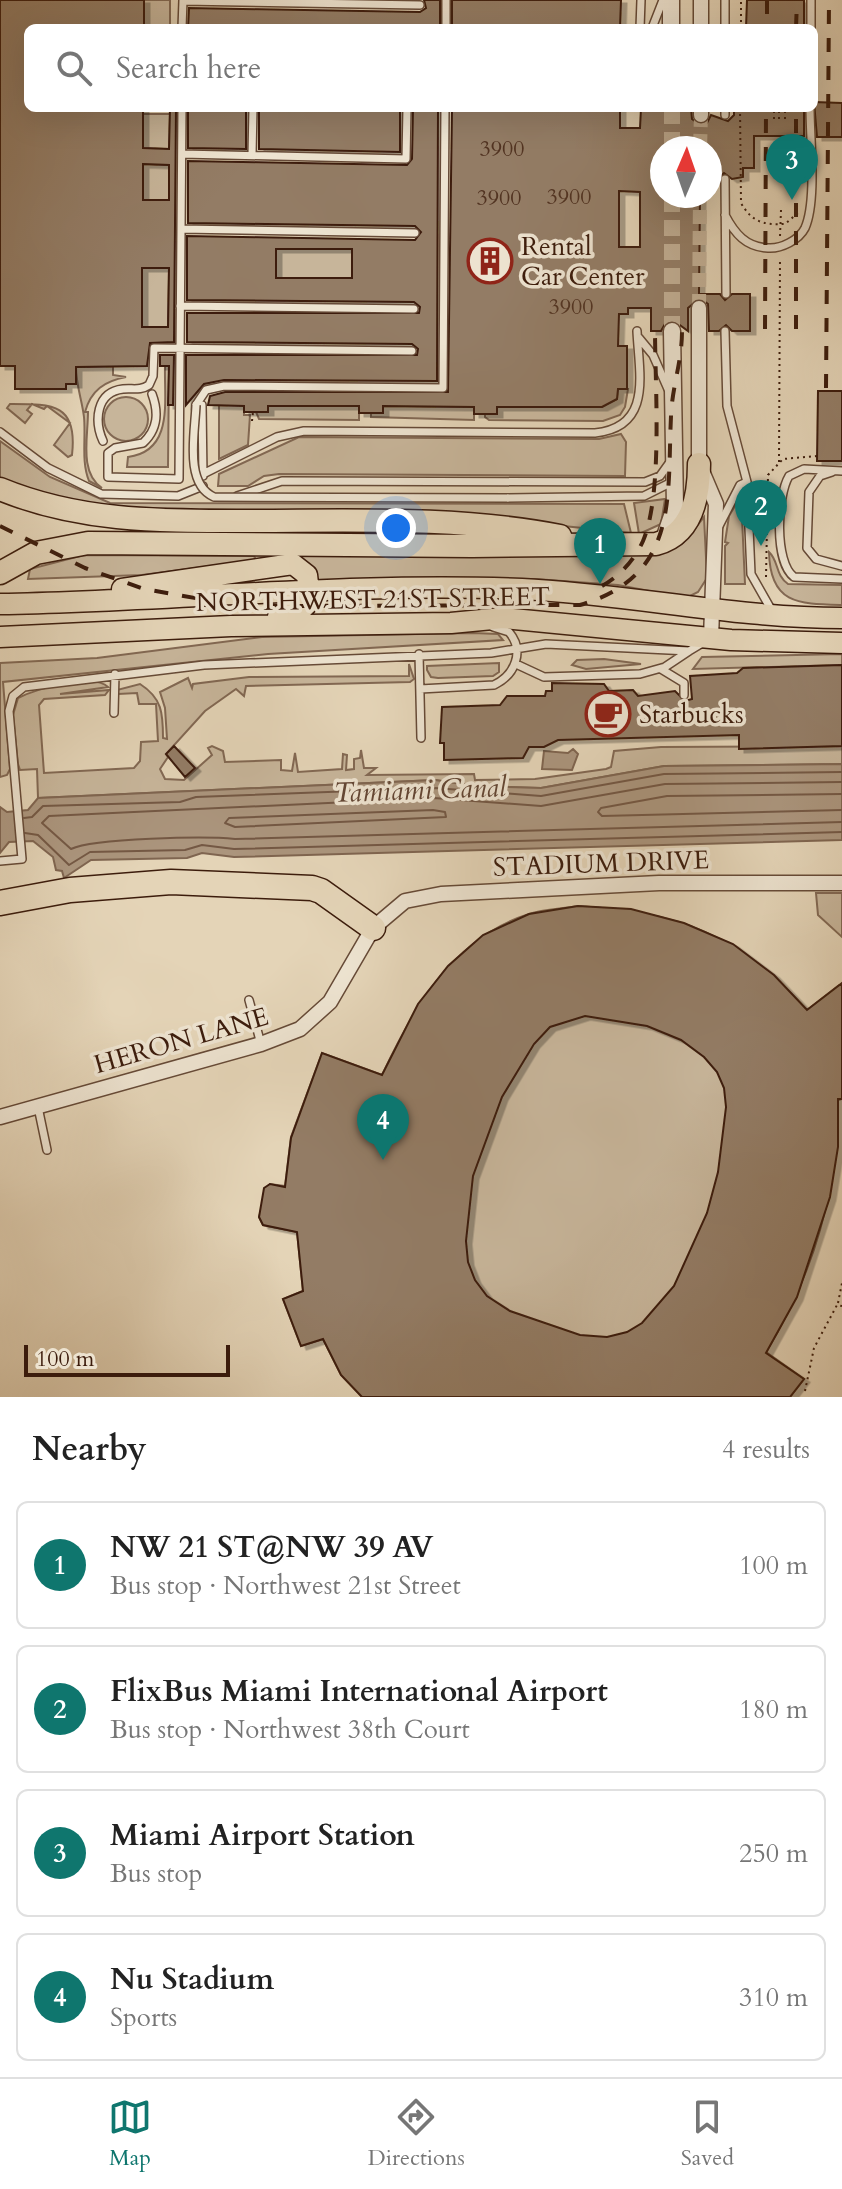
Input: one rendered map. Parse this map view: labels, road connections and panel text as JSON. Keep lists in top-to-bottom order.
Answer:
{
  "streets": {
    "main road": ["NORTHWEST 21ST STREET"],
    "street": ["STADIUM DRIVE", "HERON LANE"]
  },
  "crossings": [
    ["STADIUM DRIVE", "HERON LANE"]
  ],
  "water": ["Tamiami Canal"],
  "places": {
    "building": ["Rental Car Center"],
    "cafe": ["Starbucks"]
  },
  "house_numbers": [
    "3900",
    "3900",
    "3900",
    "3900"
  ],
  "scale_bar": "100 m",
  "north": "top",
  "page": {
    "search": "Search here",
    "pins": [
      "3",
      "2",
      "1",
      "4"
    ],
    "scale": "100 m",
    "heading": ["Nearby", "4 results"],
    "list": [
      {
        "mark": "1",
        "name": "NW 21 ST@NW 39 AV",
        "note": "Bus stop · Northwest 21st Street",
        "value": "100 m"
      },
      {
        "mark": "2",
        "name": "FlixBus Miami International Airport",
        "note": "Bus stop · Northwest 38th Court",
        "value": "180 m"
      },
      {
        "mark": "3",
        "name": "Miami Airport Station",
        "note": "Bus stop",
        "value": "250 m"
      },
      {
        "mark": "4",
        "name": "Nu Stadium",
        "note": "Sports",
        "value": "310 m"
      }
    ],
    "nav": ["Map", "Directions", "Saved"]
  }
}
